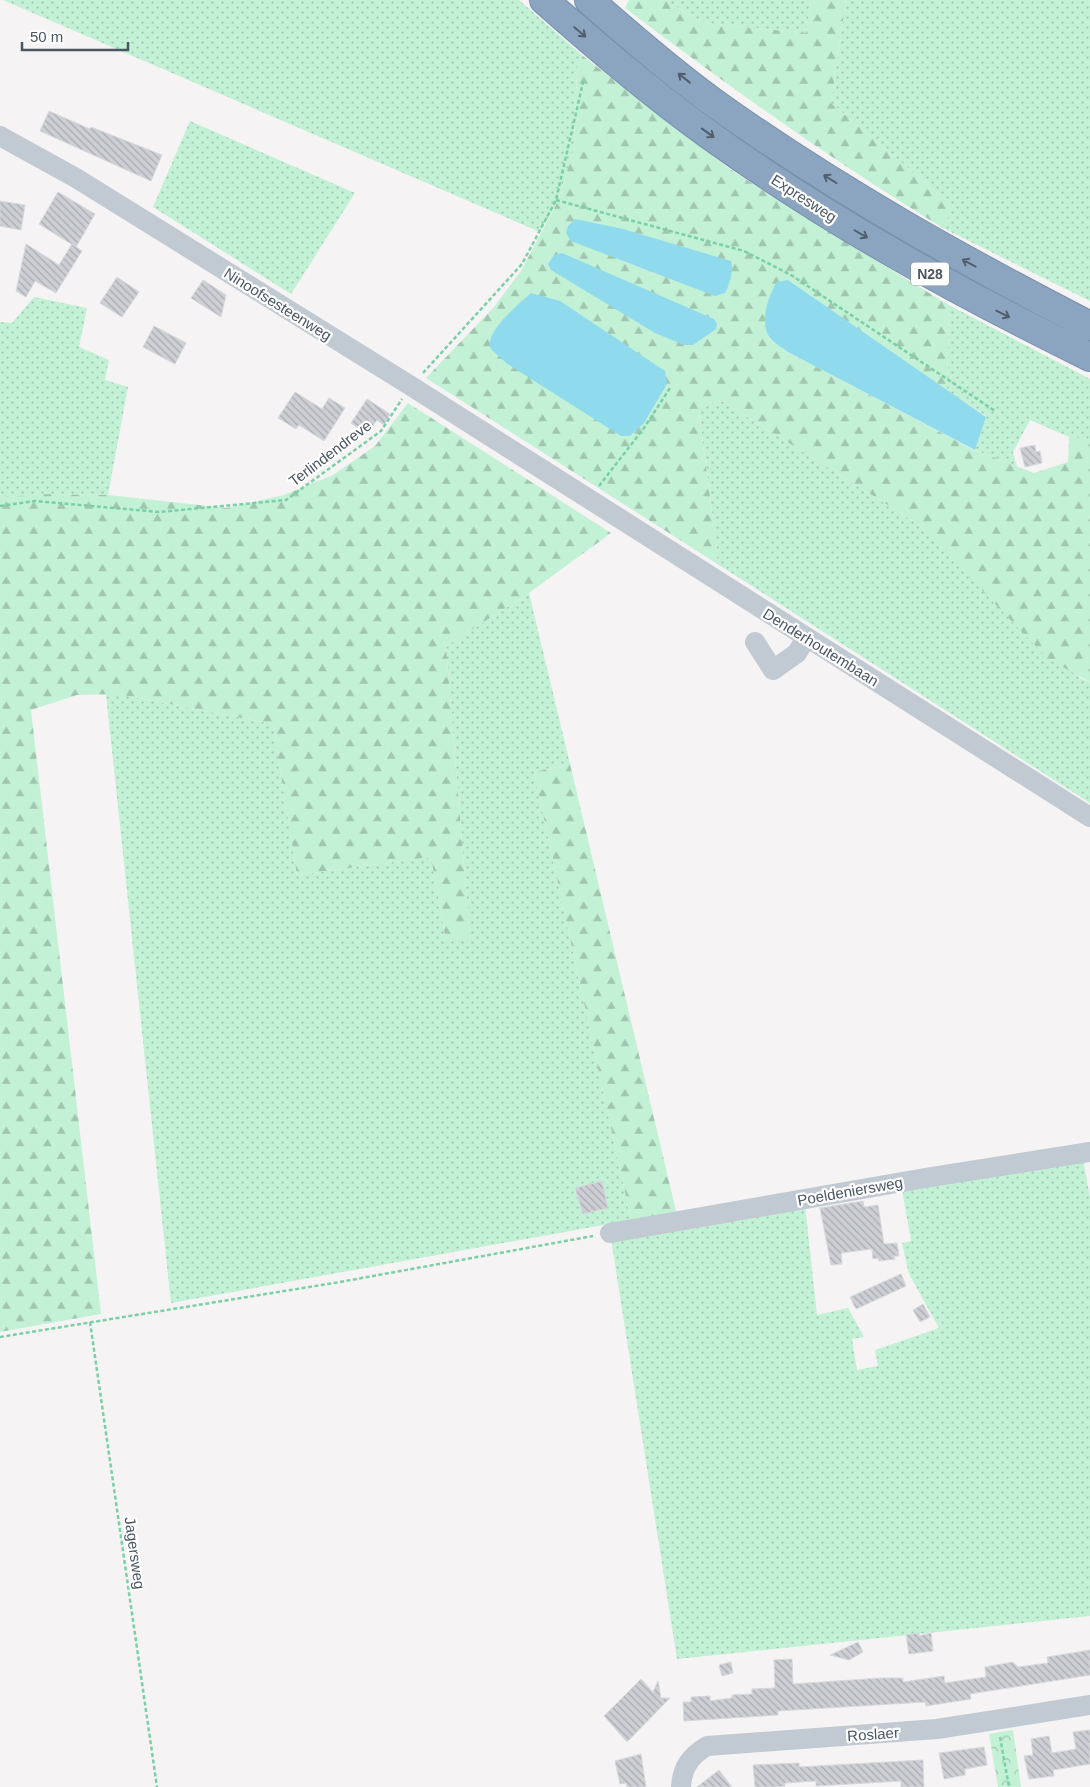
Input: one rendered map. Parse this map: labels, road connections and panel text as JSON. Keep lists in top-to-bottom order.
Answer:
{
  "streets": {
    "highway": ["Expresweg", "N28"],
    "street": [
      "Ninoofsesteenweg",
      "Denderhoutembaan",
      "Poeldeniersweg",
      "Roslaer"
    ],
    "path": ["Terlindendreve", "Jagersweg"]
  },
  "crossings": [
    ["Ninoofsesteenweg", "Terlindendreve"],
    ["Ninoofsesteenweg", "Denderhoutembaan"]
  ],
  "scale_bar": "50 m"
}
